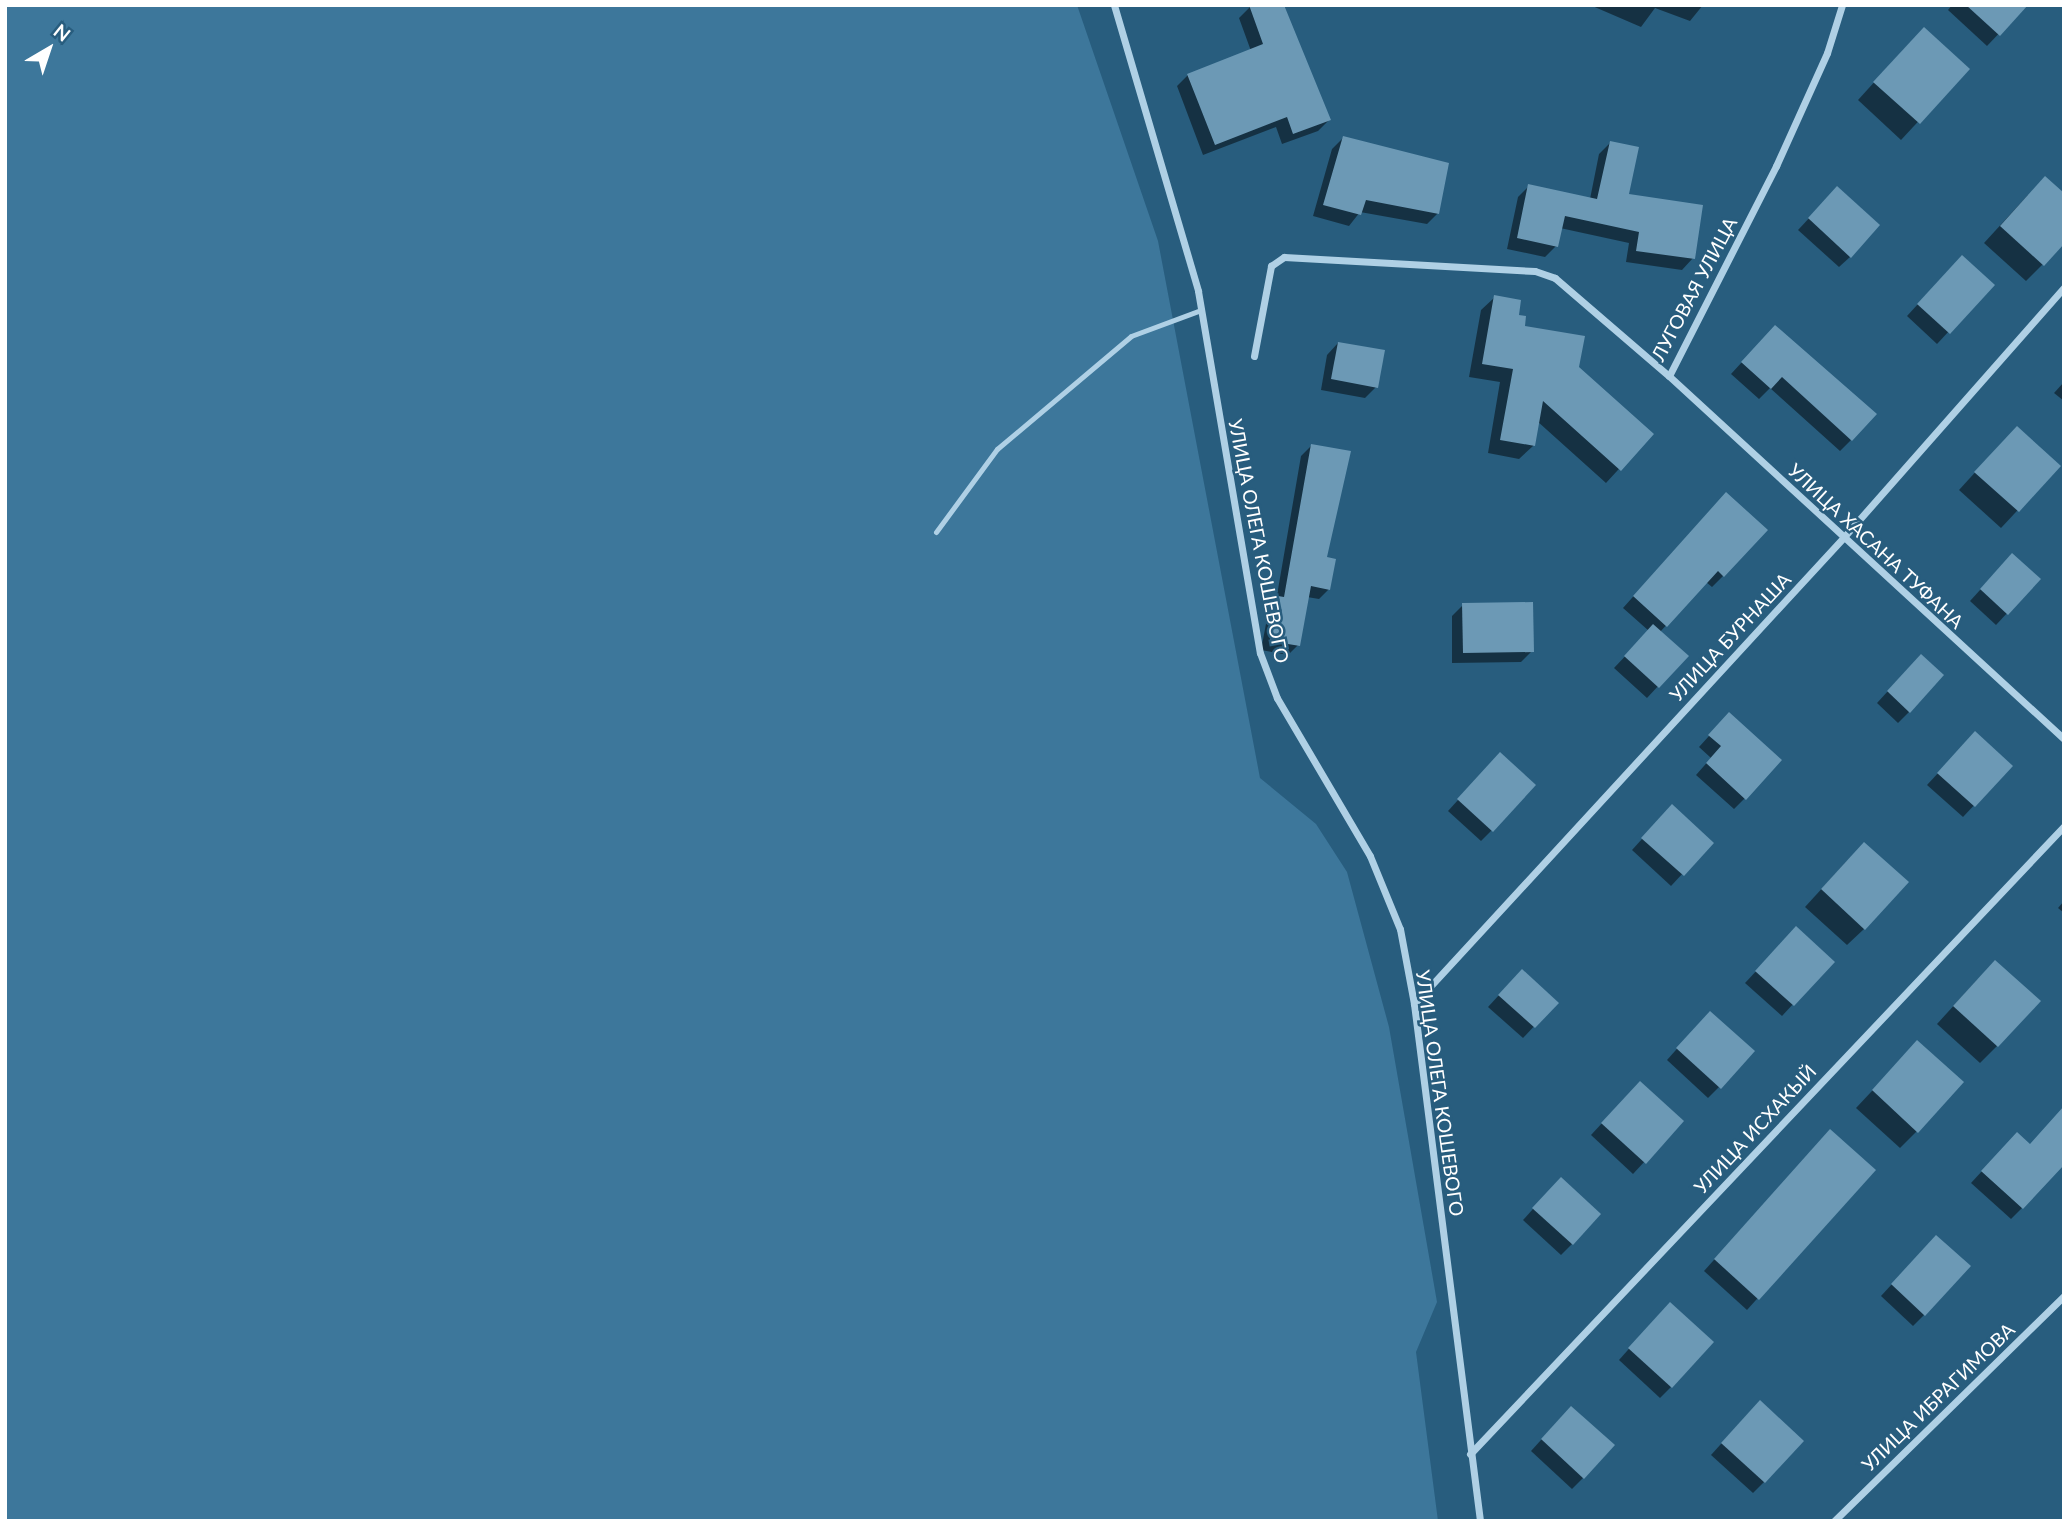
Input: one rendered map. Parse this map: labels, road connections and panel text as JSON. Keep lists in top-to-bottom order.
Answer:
{
  "streets": {
    "street": [
      "ЛУГОВАЯ УЛИЦА",
      "УЛИЦА ОЛЕГА КОШЕВОГО",
      "УЛИЦА ХАСАНА ТУФАНА",
      "УЛИЦА БУРНАША",
      "УЛИЦА ИСХАКЫЙ",
      "УЛИЦА ИБРАГИМОВА"
    ]
  },
  "crossings": [
    ["ЛУГОВАЯ УЛИЦА", "УЛИЦА ХАСАНА ТУФАНА"],
    ["УЛИЦА ОЛЕГА КОШЕВОГО", "УЛИЦА БУРНАША"],
    ["УЛИЦА ОЛЕГА КОШЕВОГО", "УЛИЦА ИСХАКЫЙ"],
    ["УЛИЦА ХАСАНА ТУФАНА", "УЛИЦА БУРНАША"]
  ],
  "north": "top right"
}
